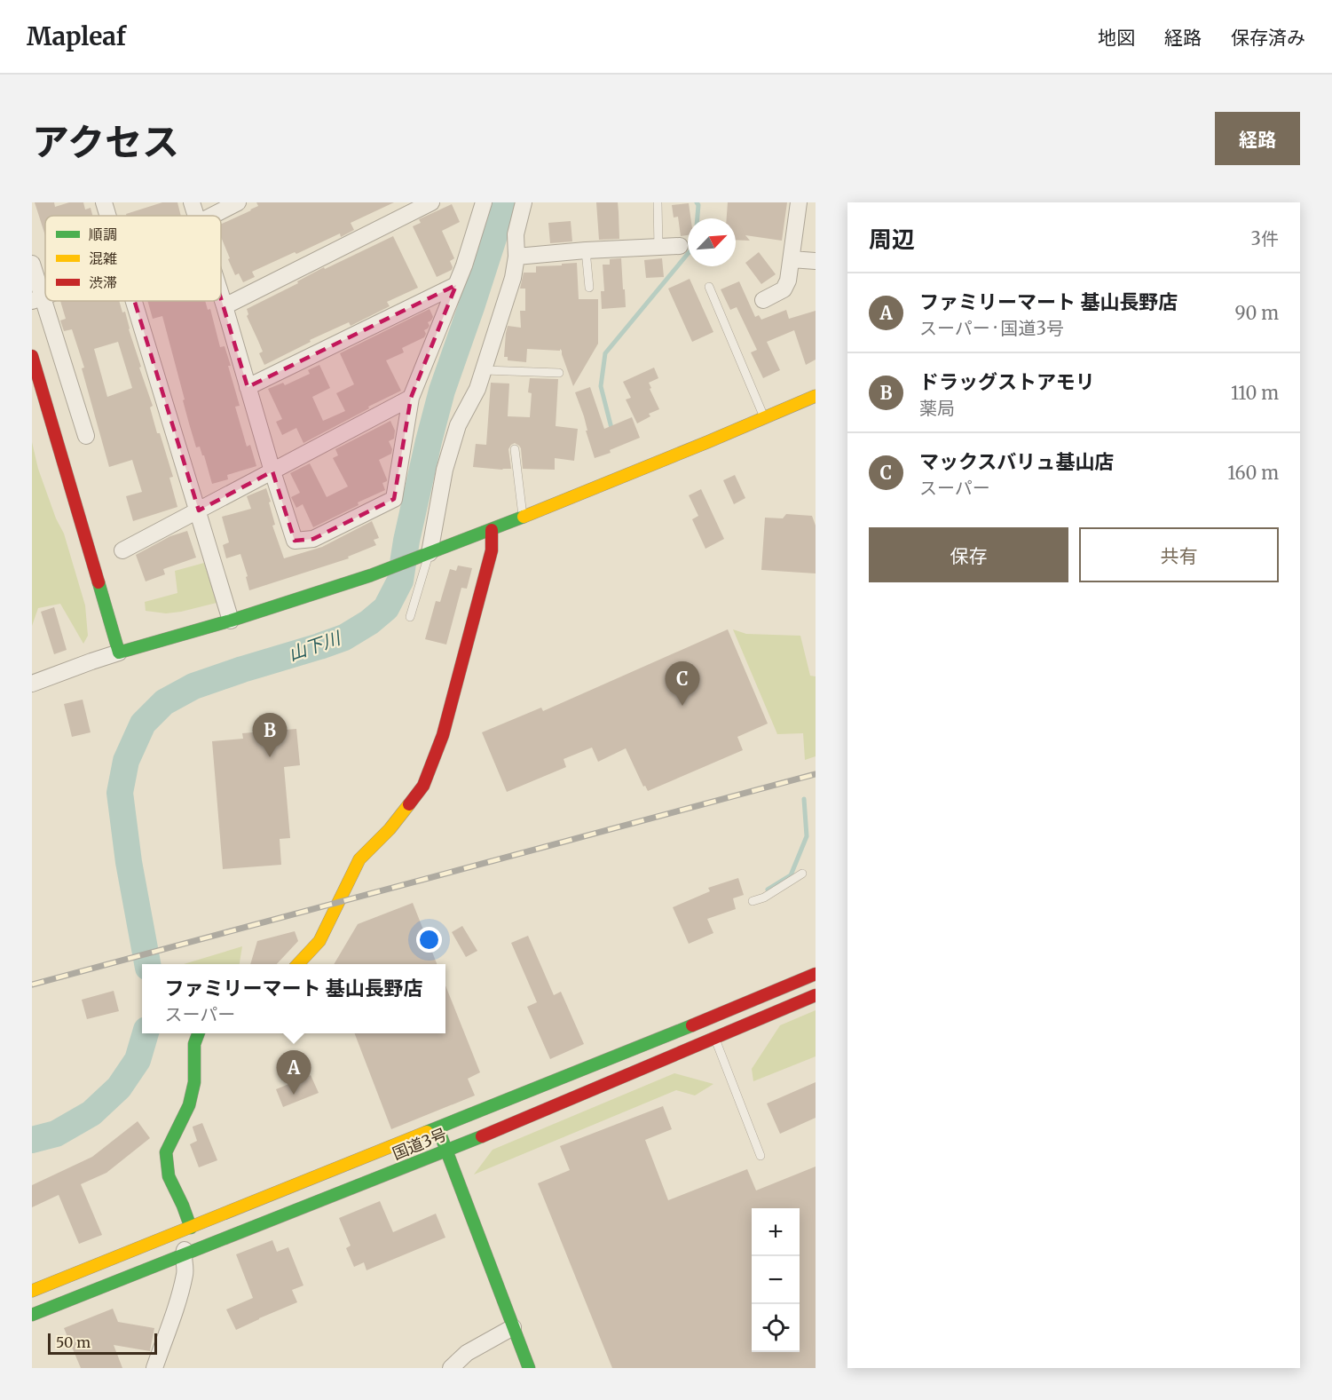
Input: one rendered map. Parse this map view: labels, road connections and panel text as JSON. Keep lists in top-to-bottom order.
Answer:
{
  "streets": {
    "main road": ["国道3号"]
  },
  "water": ["山下川"],
  "legend": ["順調", "混雑", "渋滞"],
  "scale_bar": "50 m",
  "north": "top right",
  "page": {
    "header": "Mapleaf",
    "nav": ["地図", "経路", "保存済み"],
    "title": "アクセス",
    "buttons": [
      "経路",
      ["保存", "共有"]
    ],
    "heading": ["周辺", "3件"],
    "list": [
      {
        "mark": "A",
        "name": "ファミリーマート 基山長野店",
        "note": "スーパー · 国道3号",
        "value": "90 m"
      },
      {
        "mark": "B",
        "name": "ドラッグストアモリ",
        "note": "薬局",
        "value": "110 m"
      },
      {
        "mark": "C",
        "name": "マックスバリュ基山店",
        "note": "スーパー",
        "value": "160 m"
      }
    ],
    "pins": ["C", "B", "A"],
    "popup": ["ファミリーマート 基山長野店", "スーパー"],
    "map_buttons": ["+", "−"],
    "scale": "50 m"
  }
}
